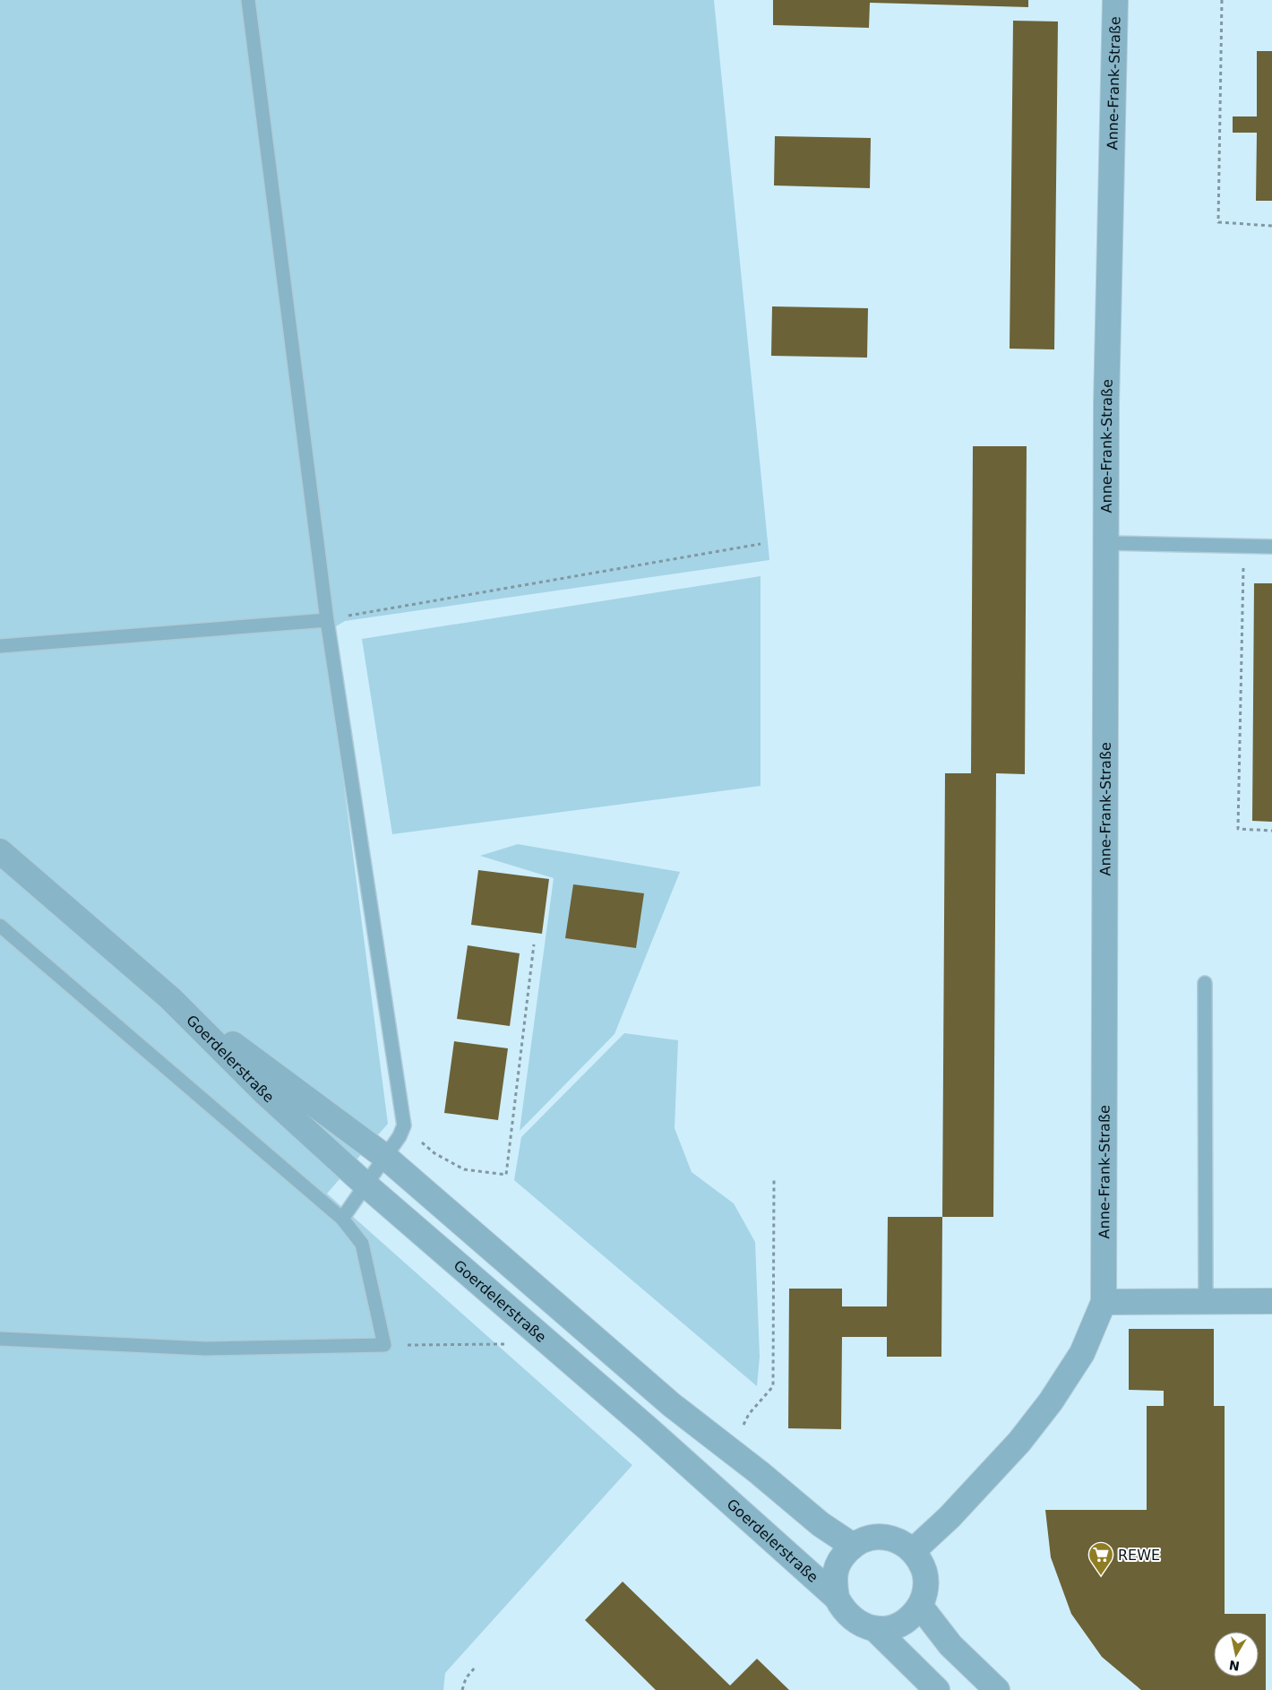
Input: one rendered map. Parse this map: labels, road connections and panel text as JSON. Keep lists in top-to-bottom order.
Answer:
{
  "streets": {
    "street": ["Anne-Frank-Straße", "Goerdelerstraße"]
  },
  "crossings": [
    ["Anne-Frank-Straße", "Goerdelerstraße"]
  ],
  "places": {
    "supermarket": ["REWE"]
  },
  "north": "bottom"
}
